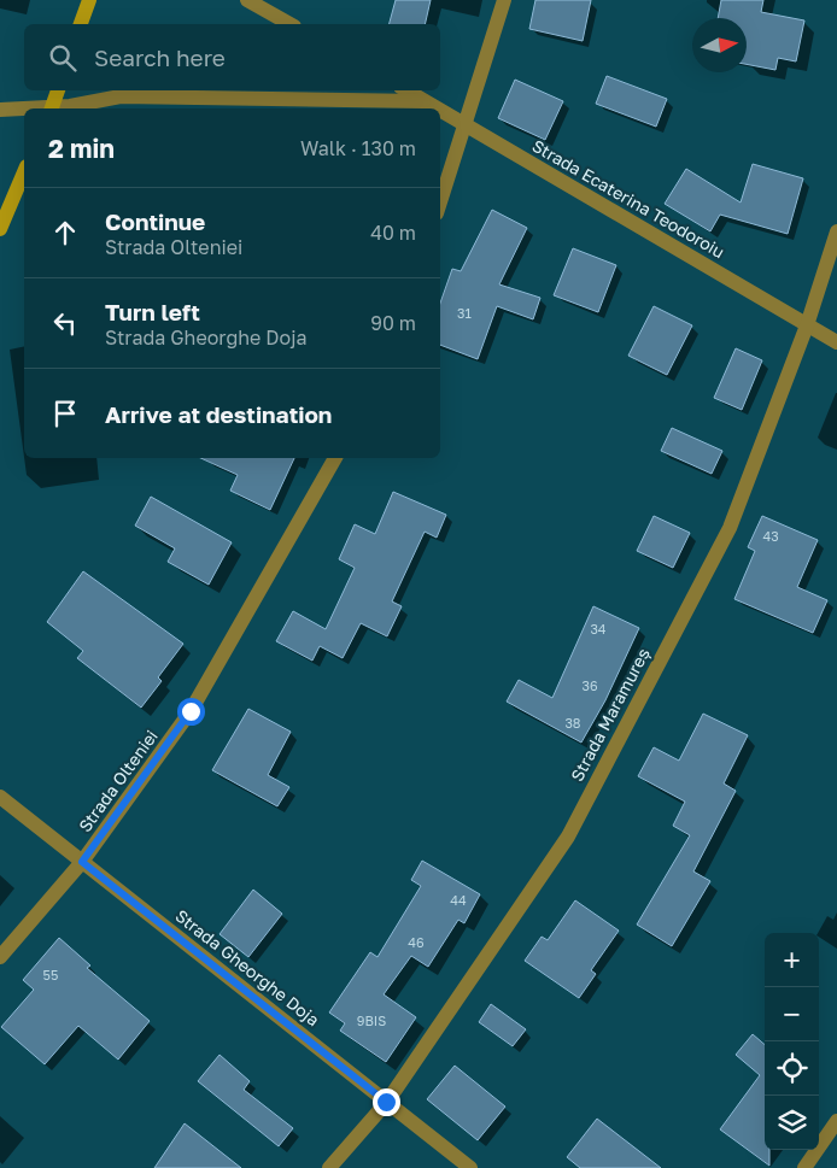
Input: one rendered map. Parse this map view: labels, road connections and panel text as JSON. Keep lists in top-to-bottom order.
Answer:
{
  "streets": {
    "street": [
      "Strada Ecaterina Teodoroiu",
      "Strada Maramureș",
      "Strada Olteniei",
      "Strada Gheorghe Doja"
    ]
  },
  "crossings": [
    ["Strada Ecaterina Teodoroiu", "Strada Maramureș"],
    ["Strada Maramureș", "Strada Gheorghe Doja"],
    ["Strada Olteniei", "Strada Gheorghe Doja"]
  ],
  "house_numbers": [
    "31",
    "43",
    "34",
    "36",
    "38",
    "44",
    "46",
    "55",
    "9BIS"
  ],
  "north": "right",
  "page": {
    "search": "Search here",
    "heading": ["2 min", "Walk · 130 m"],
    "list": [
      ["Continue", "Strada Olteniei", "40 m"],
      ["Turn left", "Strada Gheorghe Doja", "90 m"],
      "Arrive at destination"
    ],
    "map_buttons": ["+", "−"]
  }
}
